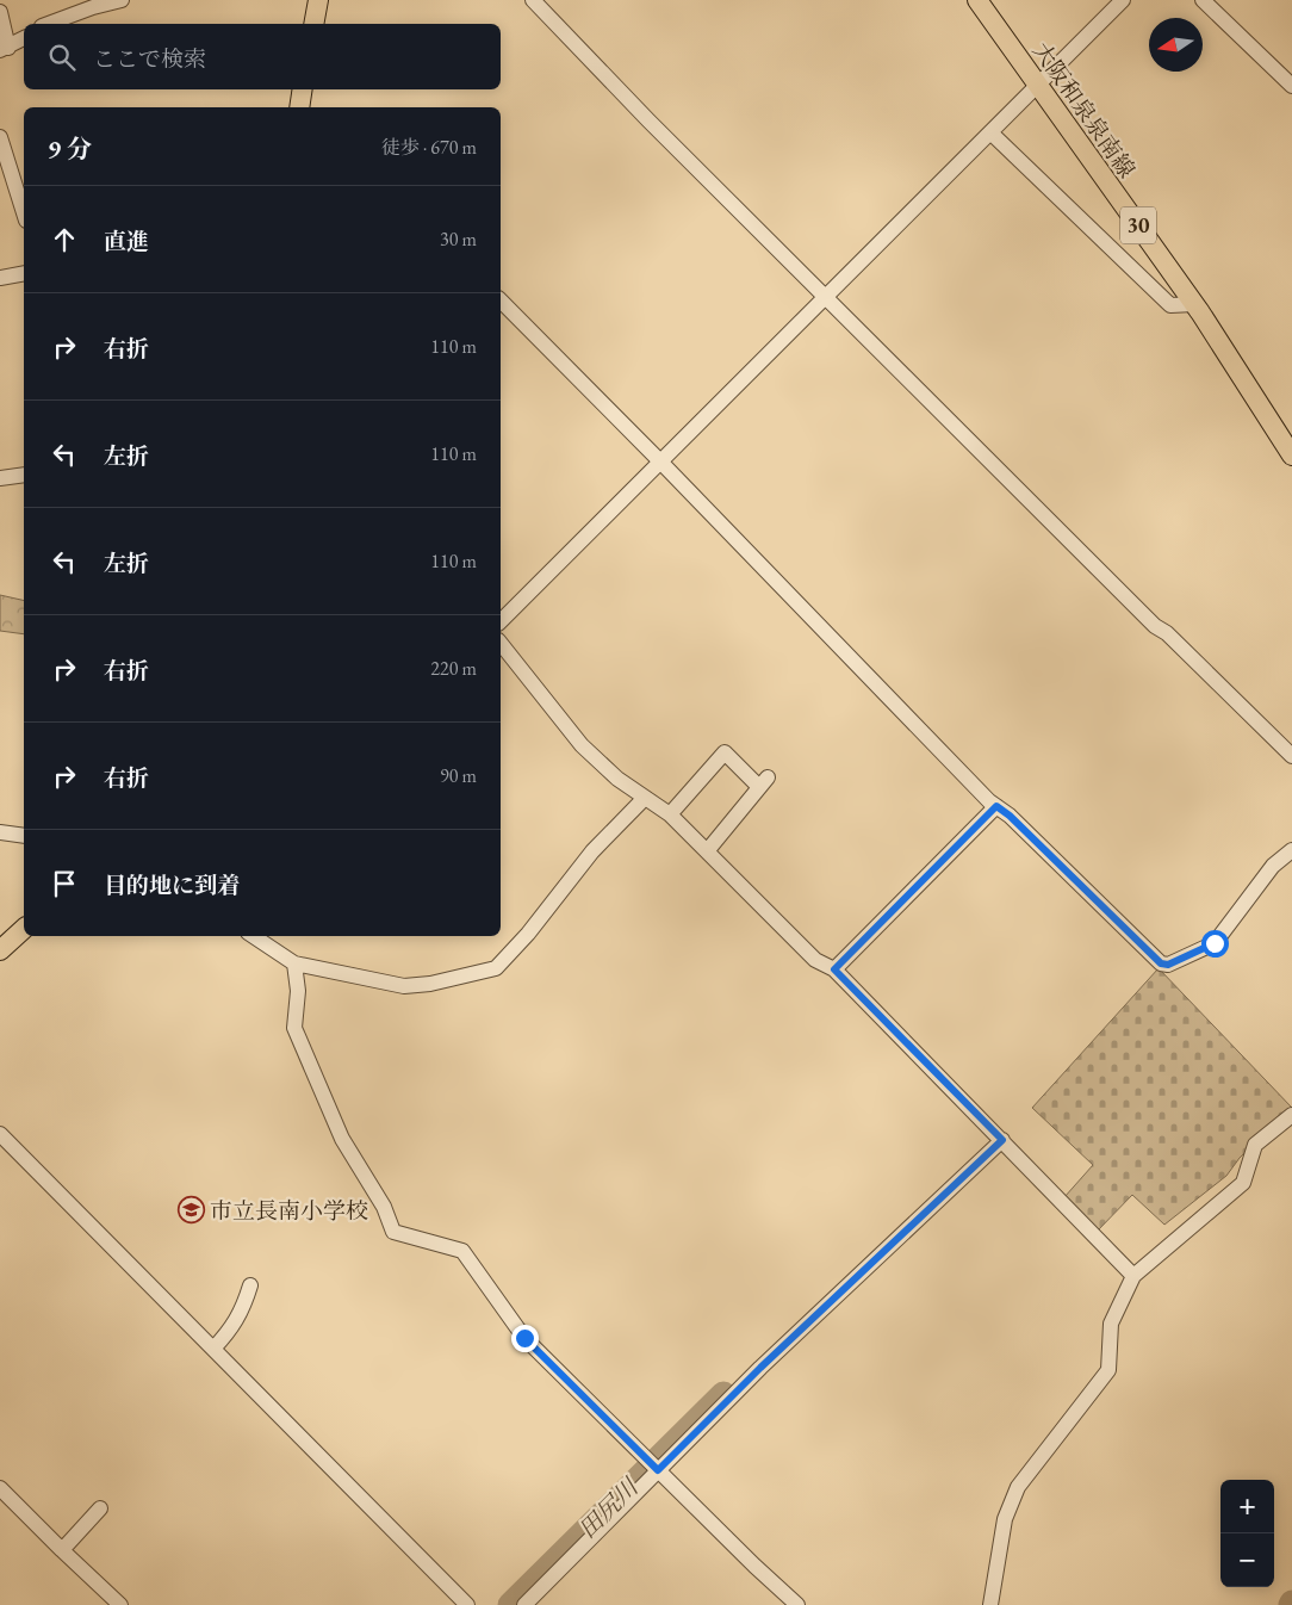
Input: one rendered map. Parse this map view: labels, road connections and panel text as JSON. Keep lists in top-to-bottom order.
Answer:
{
  "streets": {
    "main road": ["大阪和泉泉南線", "30"]
  },
  "water": ["田尻川"],
  "places": {
    "school or university": ["市立長南小学校"]
  },
  "north": "left",
  "page": {
    "search": "ここで検索",
    "heading": ["9 分", "徒歩 · 670 m"],
    "list": [
      ["直進", "30 m"],
      ["右折", "110 m"],
      ["左折", "110 m"],
      ["左折", "110 m"],
      ["右折", "220 m"],
      ["右折", "90 m"],
      "目的地に到着"
    ],
    "map_buttons": ["+", "−"]
  }
}
